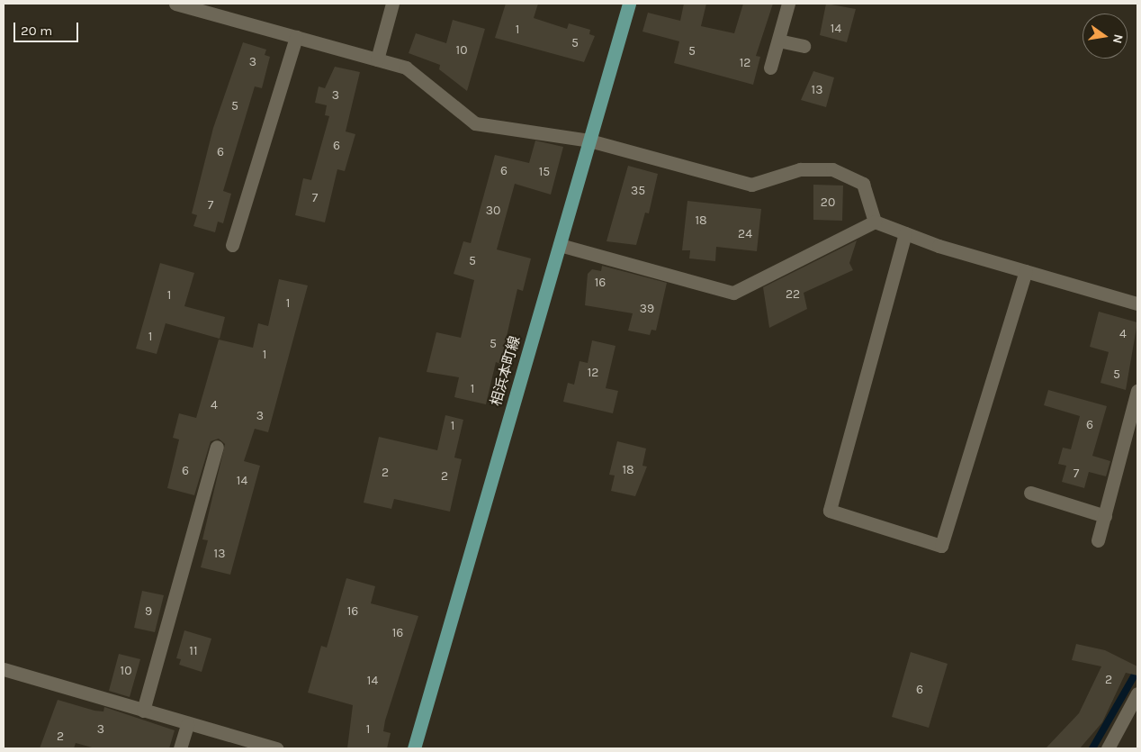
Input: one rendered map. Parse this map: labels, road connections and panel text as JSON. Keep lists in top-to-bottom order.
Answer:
{
  "streets": {
    "main road": ["相浜本町線"]
  },
  "house_numbers": [
    "14",
    "1",
    "5",
    "10",
    "5",
    "3",
    "12",
    "13",
    "3",
    "5",
    "6",
    "6",
    "6",
    "15",
    "35",
    "7",
    "20",
    "7",
    "30",
    "18",
    "24",
    "5",
    "16",
    "22",
    "1",
    "1",
    "39",
    "4",
    "1",
    "5",
    "1",
    "12",
    "5",
    "1",
    "4",
    "3",
    "6",
    "1",
    "18",
    "6",
    "2",
    "7",
    "2",
    "14",
    "13",
    "9",
    "16",
    "16",
    "11",
    "10",
    "2",
    "14",
    "6",
    "3",
    "1",
    "2"
  ],
  "scale_bar": "20 m",
  "north": "right"
}
